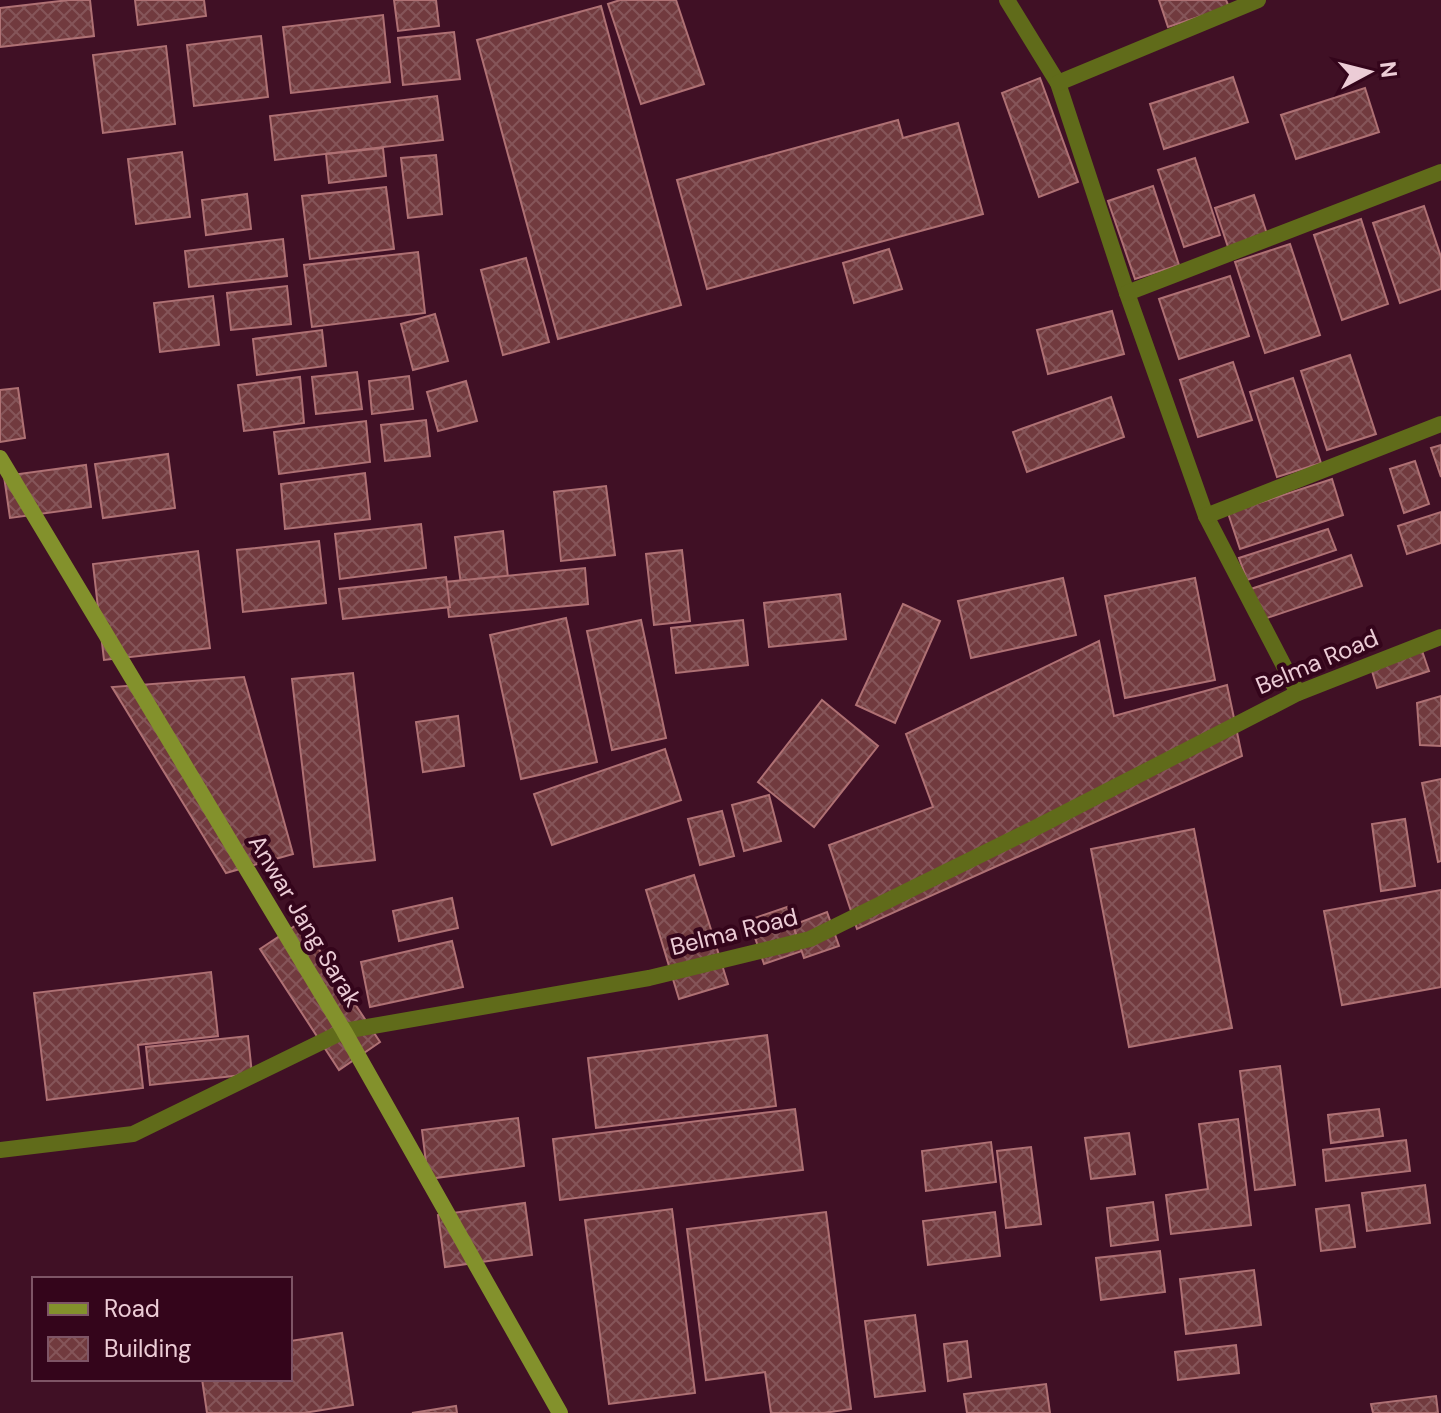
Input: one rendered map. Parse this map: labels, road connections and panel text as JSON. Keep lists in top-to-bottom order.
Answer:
{
  "streets": {
    "main road": ["Anwar Jang Sarak"],
    "street": ["Belma Road"]
  },
  "crossings": [
    ["Belma Road", "Anwar Jang Sarak"]
  ],
  "legend": ["Road", "Building"],
  "north": "right"
}
